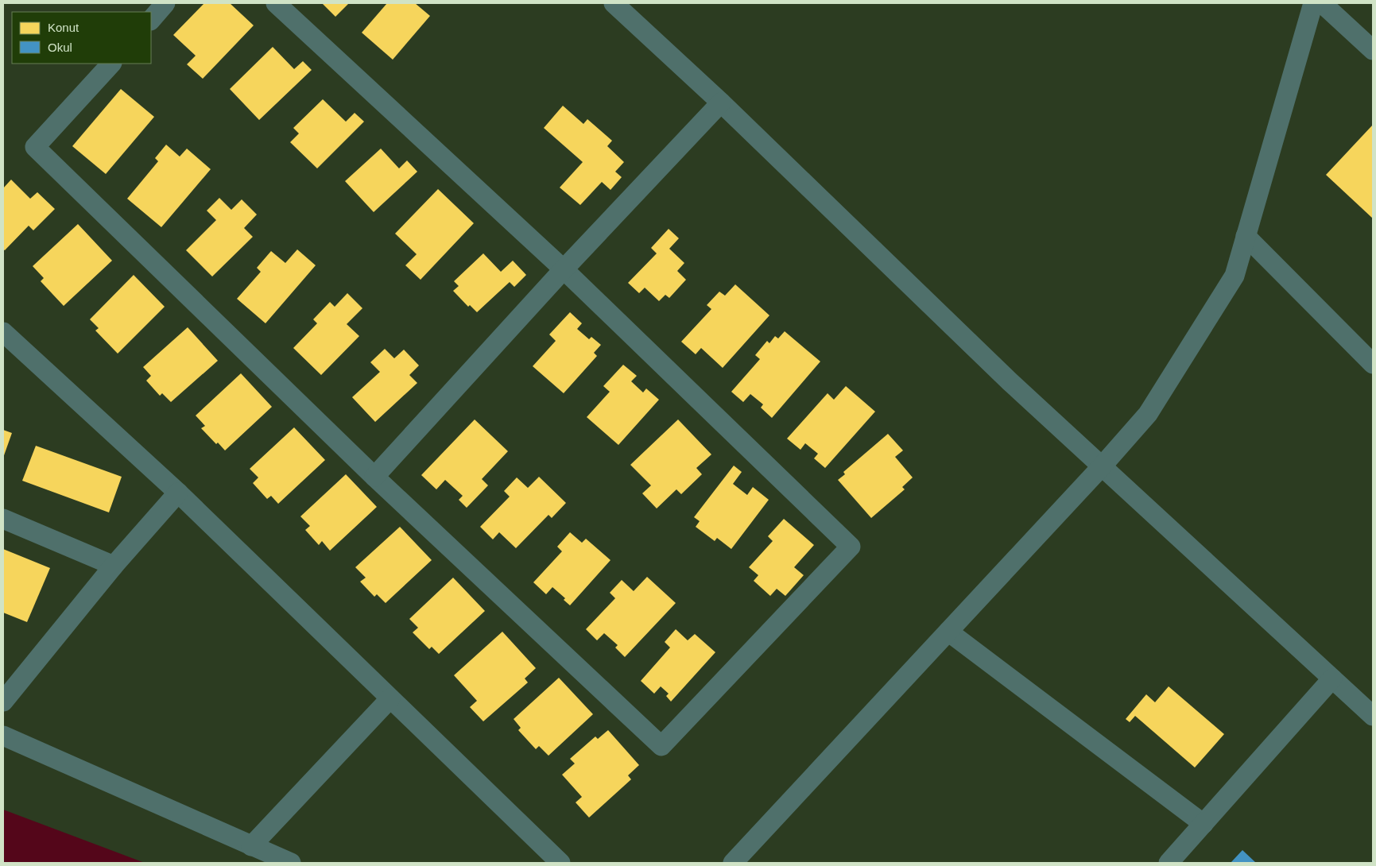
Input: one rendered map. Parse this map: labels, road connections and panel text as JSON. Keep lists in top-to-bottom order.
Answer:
{
  "legend": ["Konut", "Okul"]
}
